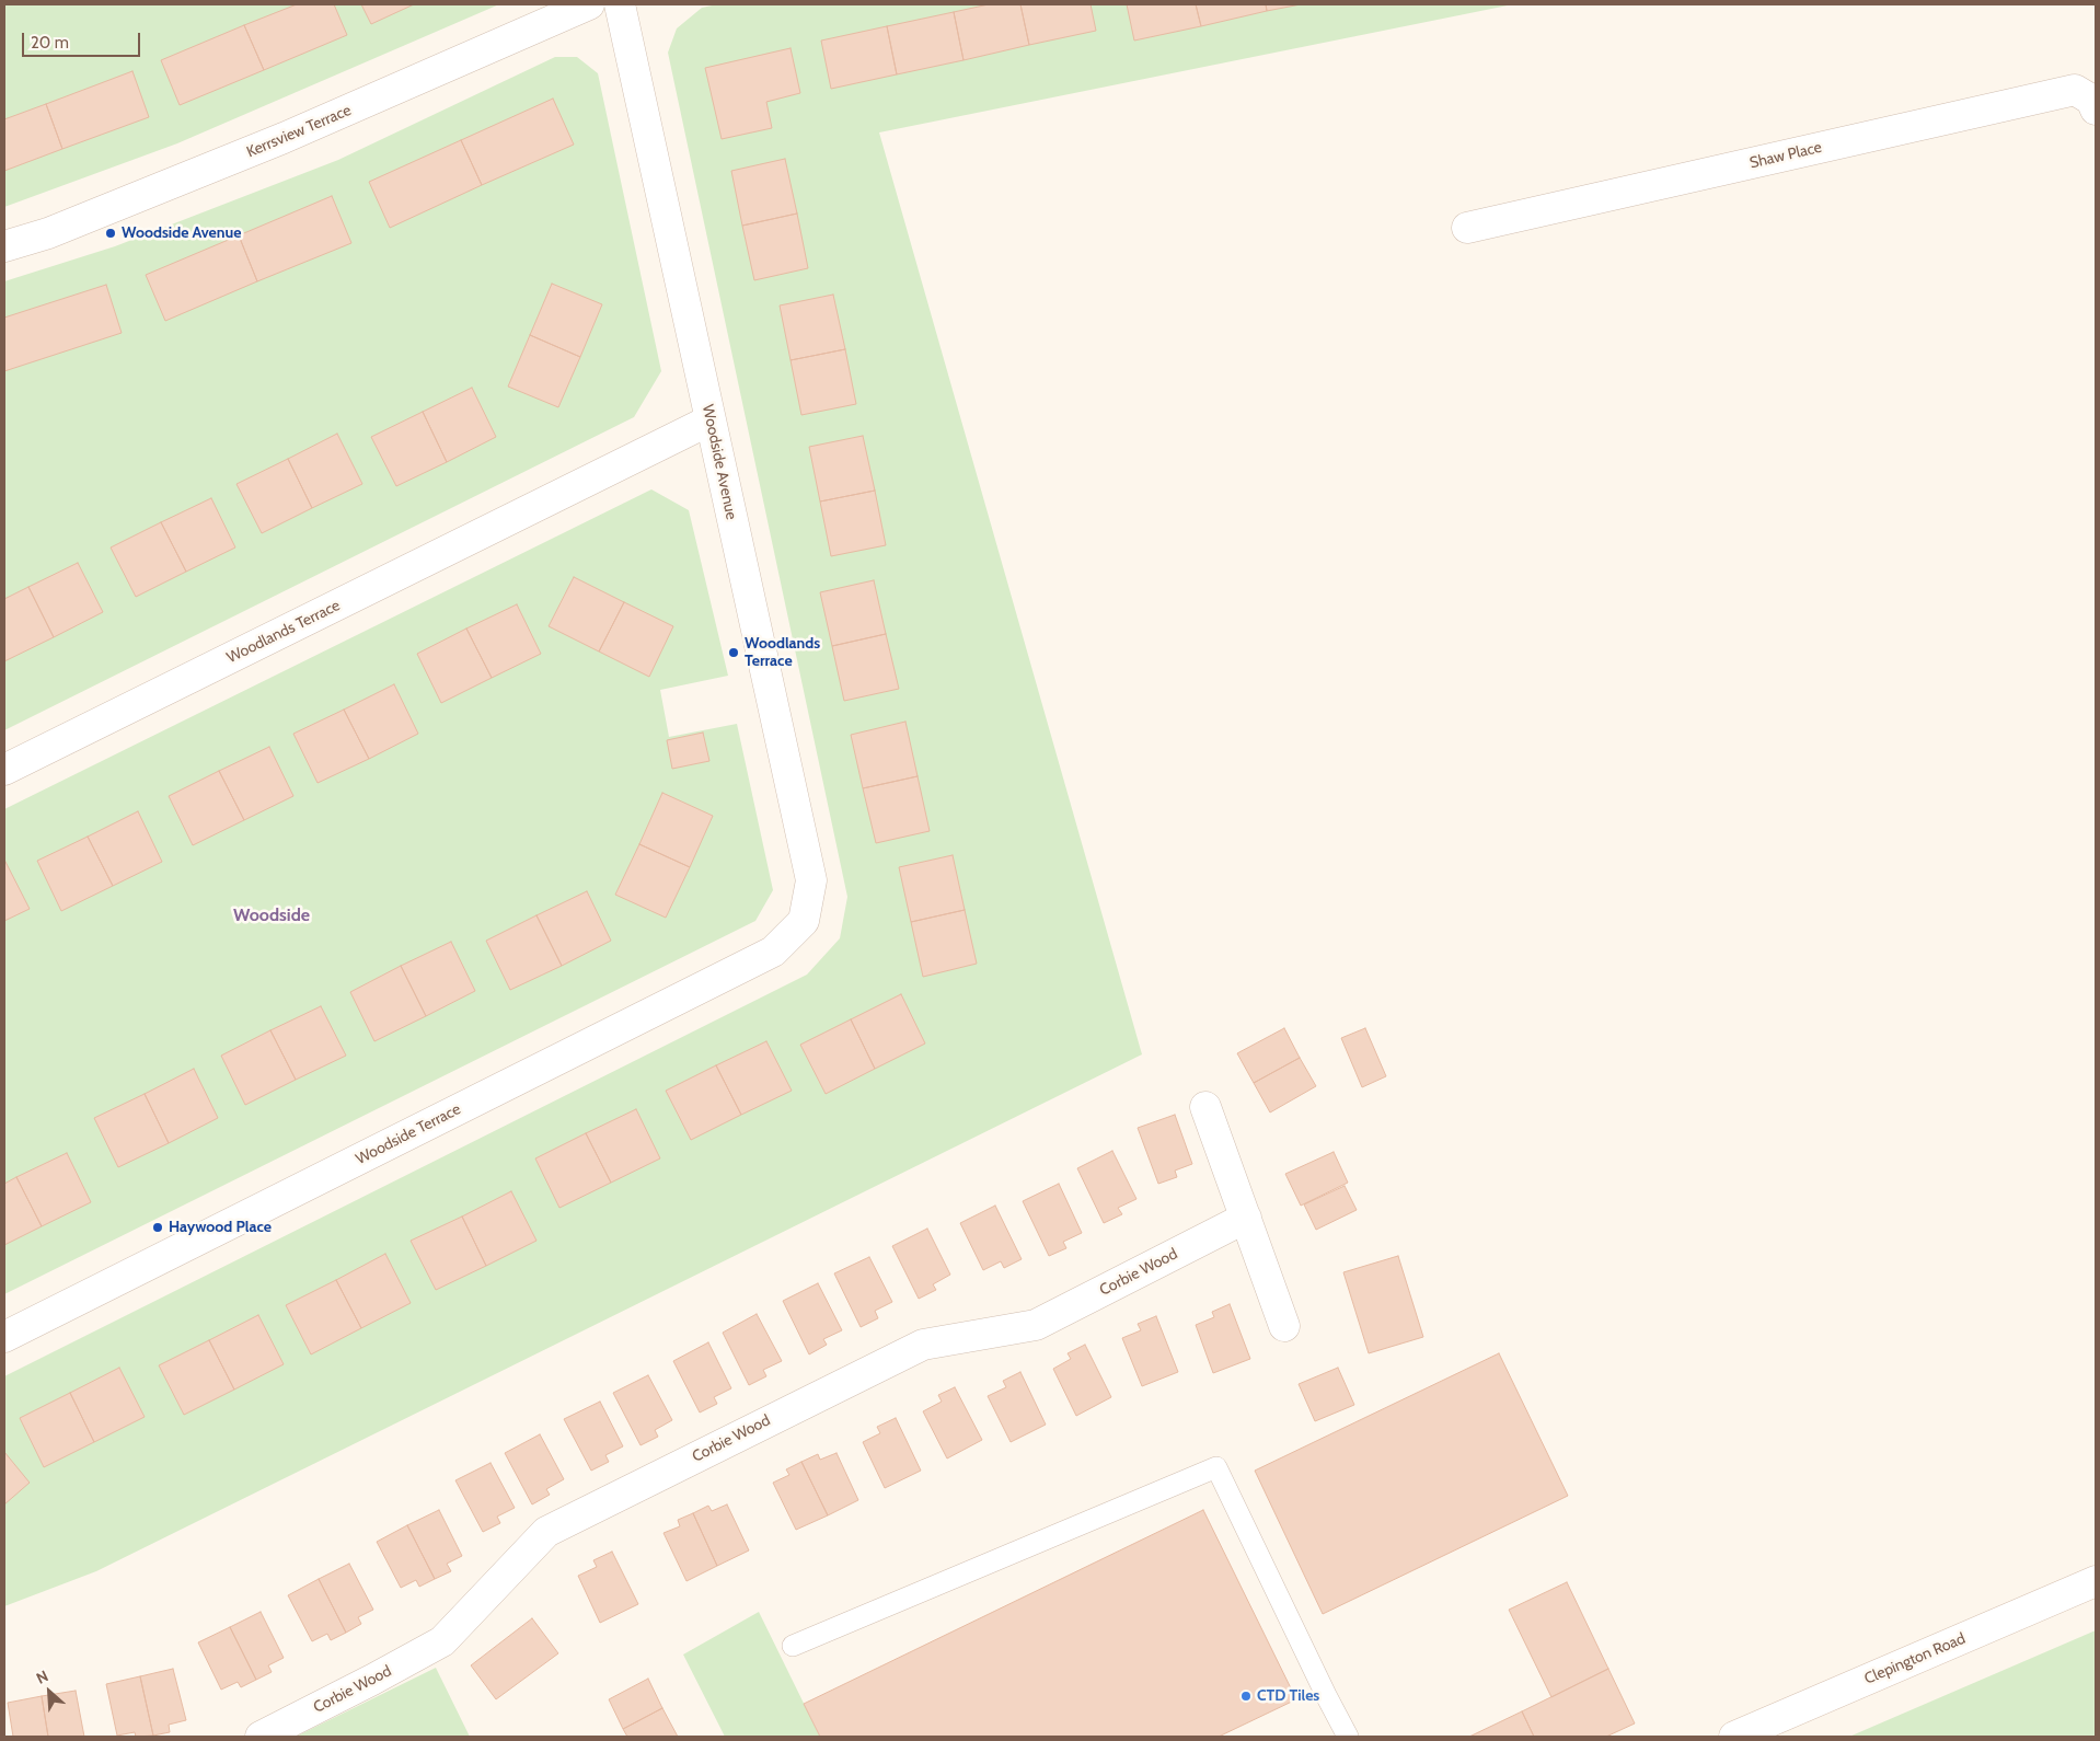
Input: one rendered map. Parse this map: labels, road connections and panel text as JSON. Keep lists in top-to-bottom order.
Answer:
{
  "streets": {
    "street": [
      "Kerrsview Terrace",
      "Shaw Place",
      "Woodside Avenue",
      "Woodlands Terrace",
      "Woodside Terrace",
      "Corbie Wood",
      "Clepington Road"
    ]
  },
  "crossings": [
    ["Woodside Avenue", "Woodlands Terrace"],
    ["Woodside Avenue", "Woodside Terrace"]
  ],
  "districts": ["Woodside"],
  "places": [
    "Woodside Avenue",
    "Woodlands Terrace",
    "Haywood Place",
    "CTD Tiles"
  ],
  "scale_bar": "20 m",
  "north": "top left"
}
